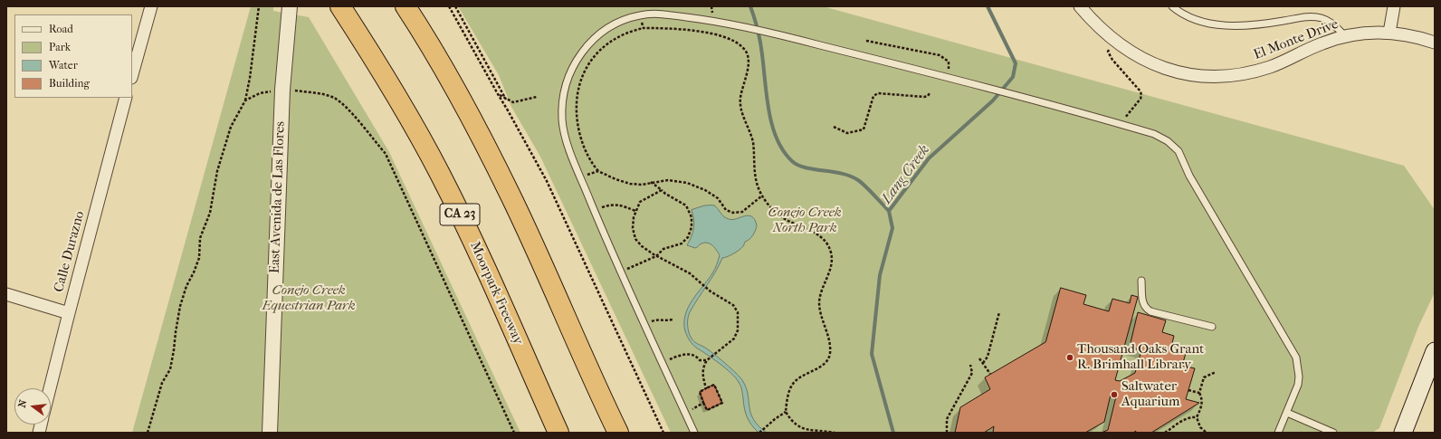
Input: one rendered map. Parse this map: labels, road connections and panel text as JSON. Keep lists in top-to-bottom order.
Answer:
{
  "streets": {
    "highway": ["CA 23", "Moorpark Freeway"],
    "street": ["El Monte Drive", "East Avenida de Las Flores", "Calle Durazno"]
  },
  "water": ["Lang Creek"],
  "parks": ["Conejo Creek North Park", "Conejo Creek Equestrian Park"],
  "places": ["Thousand Oaks Grant R. Brimhall Library", "Saltwater Aquarium"],
  "legend": [
    "Road",
    "Park",
    "Water",
    "Building"
  ],
  "north": "left"
}
